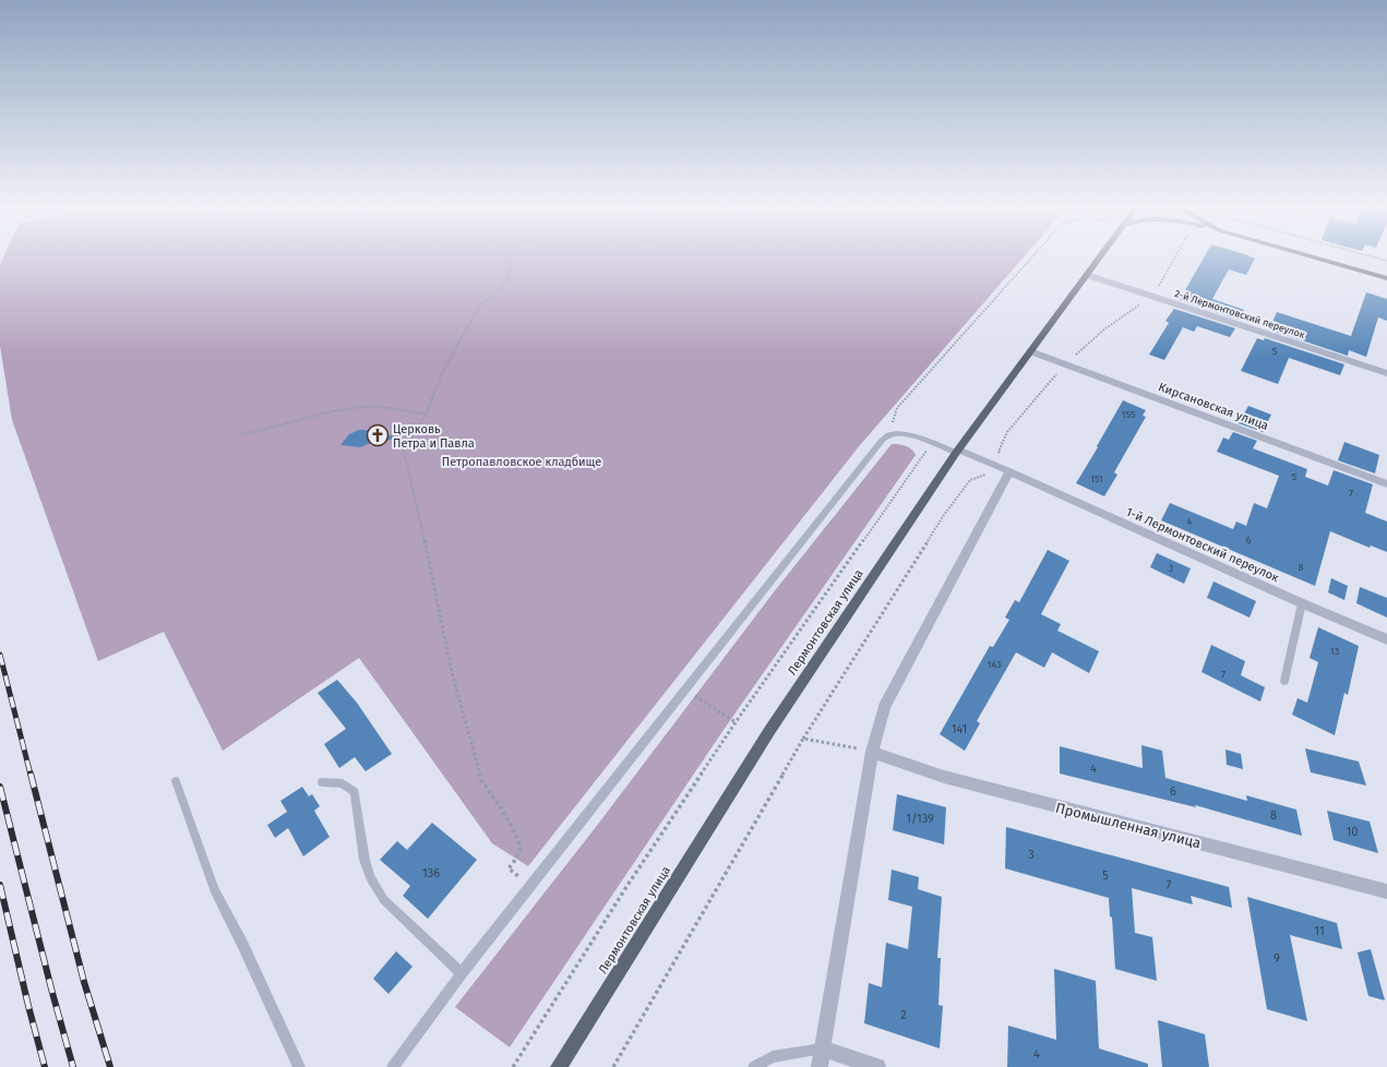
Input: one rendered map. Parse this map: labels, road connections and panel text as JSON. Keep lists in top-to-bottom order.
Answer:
{
  "streets": {
    "main road": ["Лермонтовская улица"],
    "street": [
      "2-й Лермонтовский переулок",
      "Кирсановская улица",
      "1-й Лермонтовский переулок",
      "Промышленная улица"
    ]
  },
  "crossings": [
    ["2-й Лермонтовский переулок", "Лермонтовская улица"],
    ["Кирсановская улица", "Лермонтовская улица"],
    ["1-й Лермонтовский переулок", "Лермонтовская улица"]
  ],
  "parks": ["Петропавловское кладбище"],
  "places": {
    "church": ["Церковь Петра и Павла"]
  },
  "house_numbers": [
    "5",
    "155",
    "5",
    "151",
    "7",
    "4",
    "6",
    "8",
    "3",
    "13",
    "143",
    "7",
    "141",
    "4",
    "6",
    "8",
    "1/139",
    "10",
    "3",
    "136",
    "5",
    "7",
    "11",
    "9",
    "2",
    "4"
  ]
}
